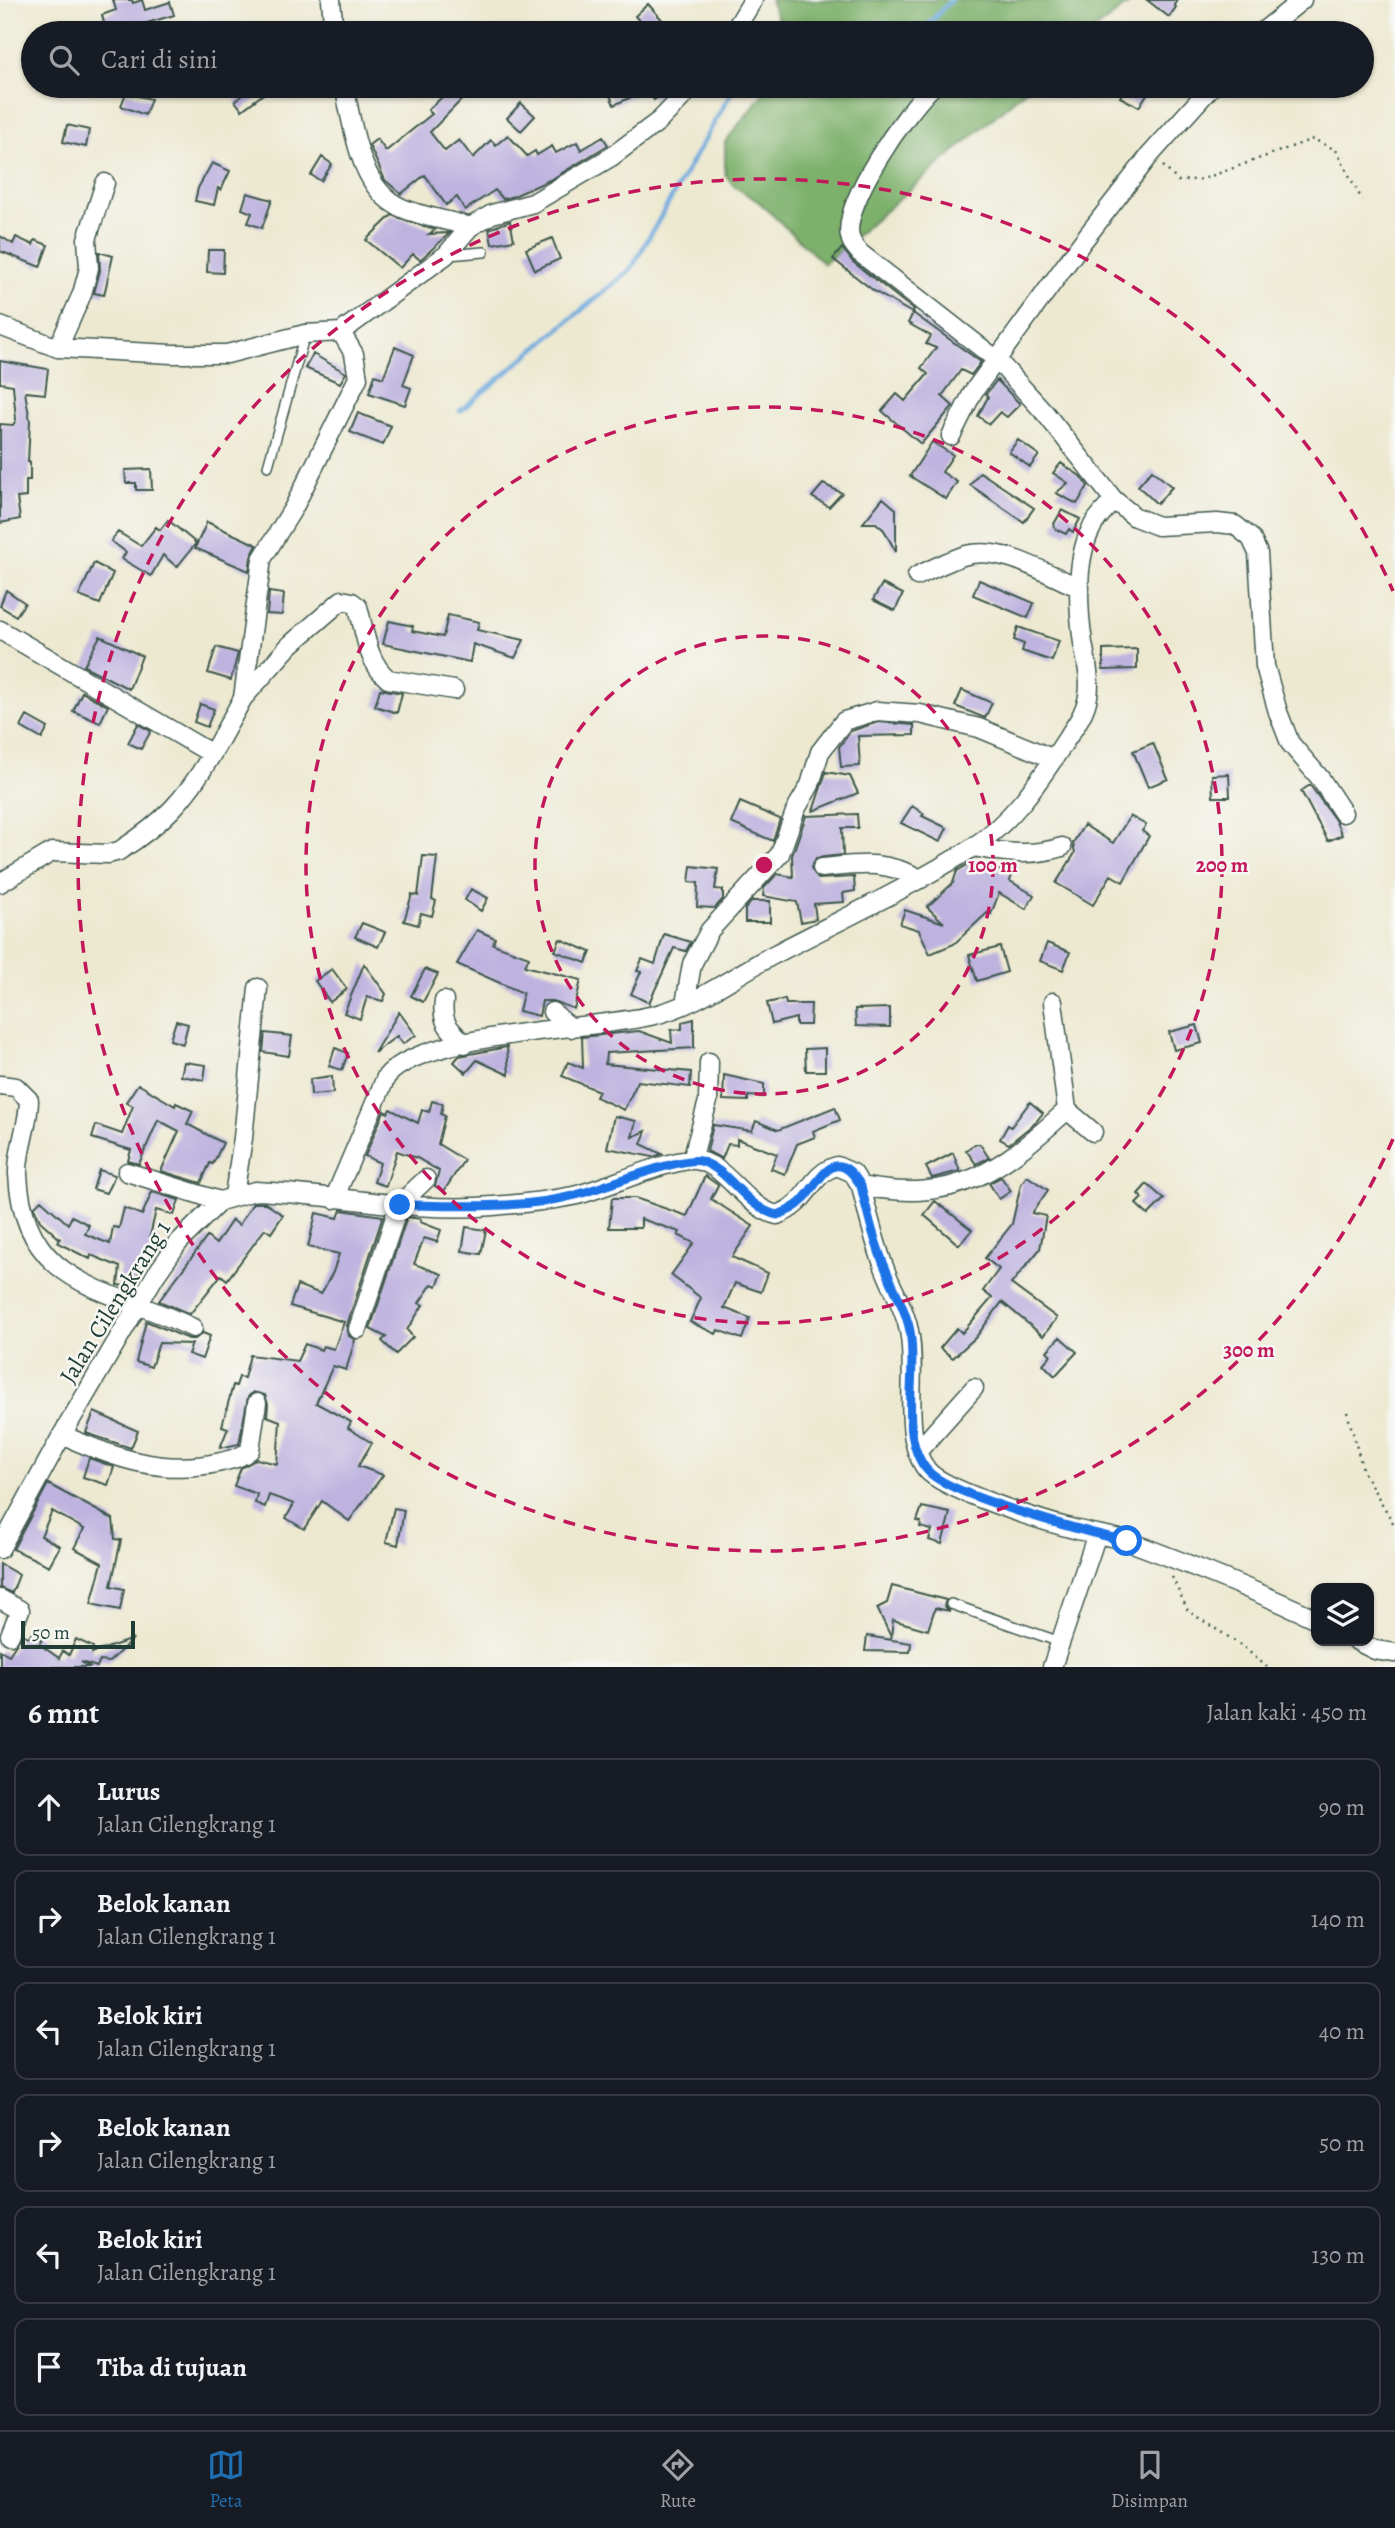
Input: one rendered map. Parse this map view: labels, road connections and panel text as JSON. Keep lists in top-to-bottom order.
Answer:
{
  "streets": {
    "street": ["Jalan Cilengkrang 1"]
  },
  "scale_bar": "50 m",
  "page": {
    "search": "Cari di sini",
    "scale": "50 m",
    "heading": ["6 mnt", "Jalan kaki · 450 m"],
    "list": [
      ["Lurus", "Jalan Cilengkrang 1", "90 m"],
      ["Belok kanan", "Jalan Cilengkrang 1", "140 m"],
      ["Belok kiri", "Jalan Cilengkrang 1", "40 m"],
      ["Belok kanan", "Jalan Cilengkrang 1", "50 m"],
      ["Belok kiri", "Jalan Cilengkrang 1", "130 m"],
      "Tiba di tujuan"
    ],
    "nav": ["Peta", "Rute", "Disimpan"]
  },
  "rings": ["100 m", "200 m", "300 m"]
}
